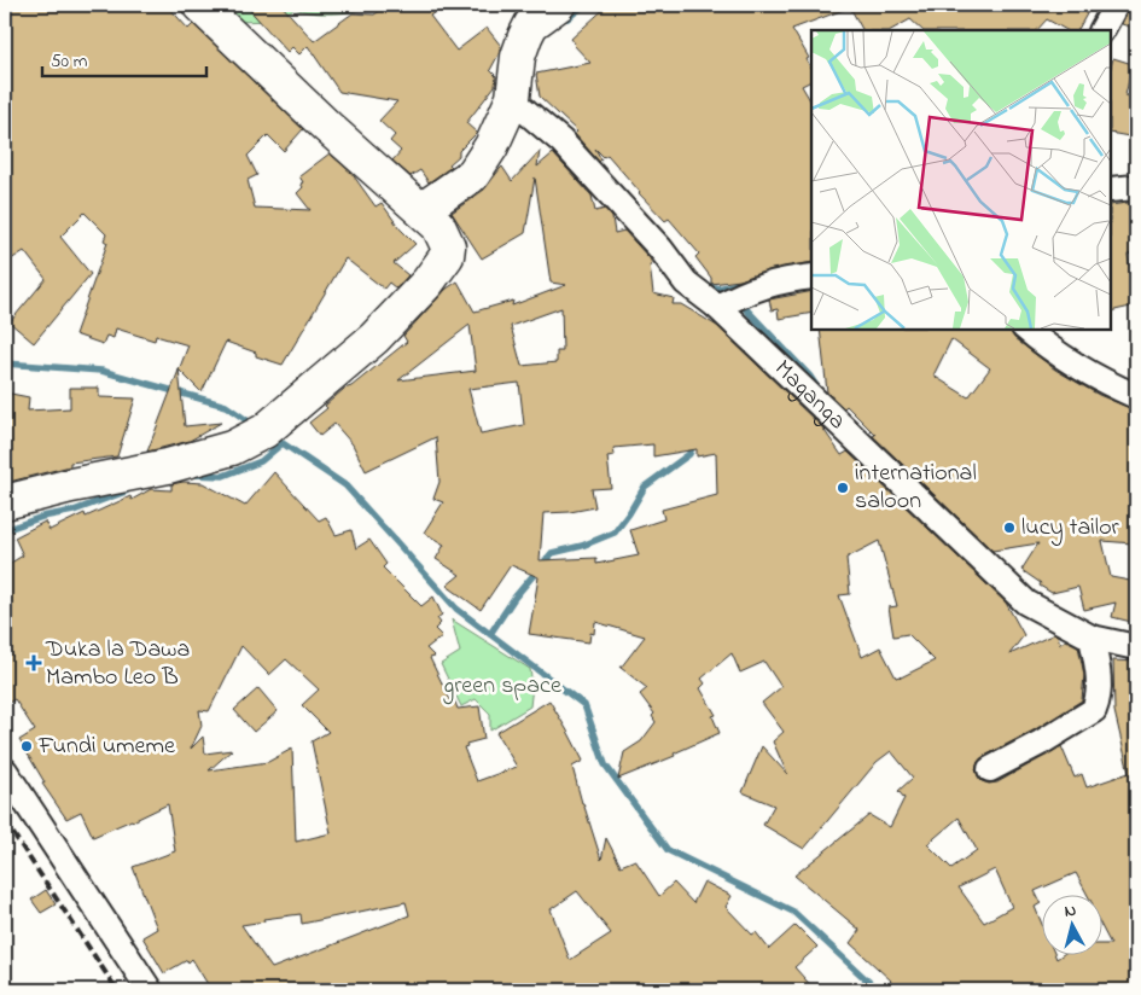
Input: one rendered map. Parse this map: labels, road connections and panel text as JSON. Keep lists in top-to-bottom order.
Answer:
{
  "streets": {
    "street": ["Maganga"]
  },
  "parks": ["green space"],
  "places": {
    "other": ["international saloon", "lucy tailor", "Fundi umeme"],
    "health": ["Duka la Dawa Mambo Leo B"]
  },
  "scale_bar": "50 m",
  "north": "top"
}
